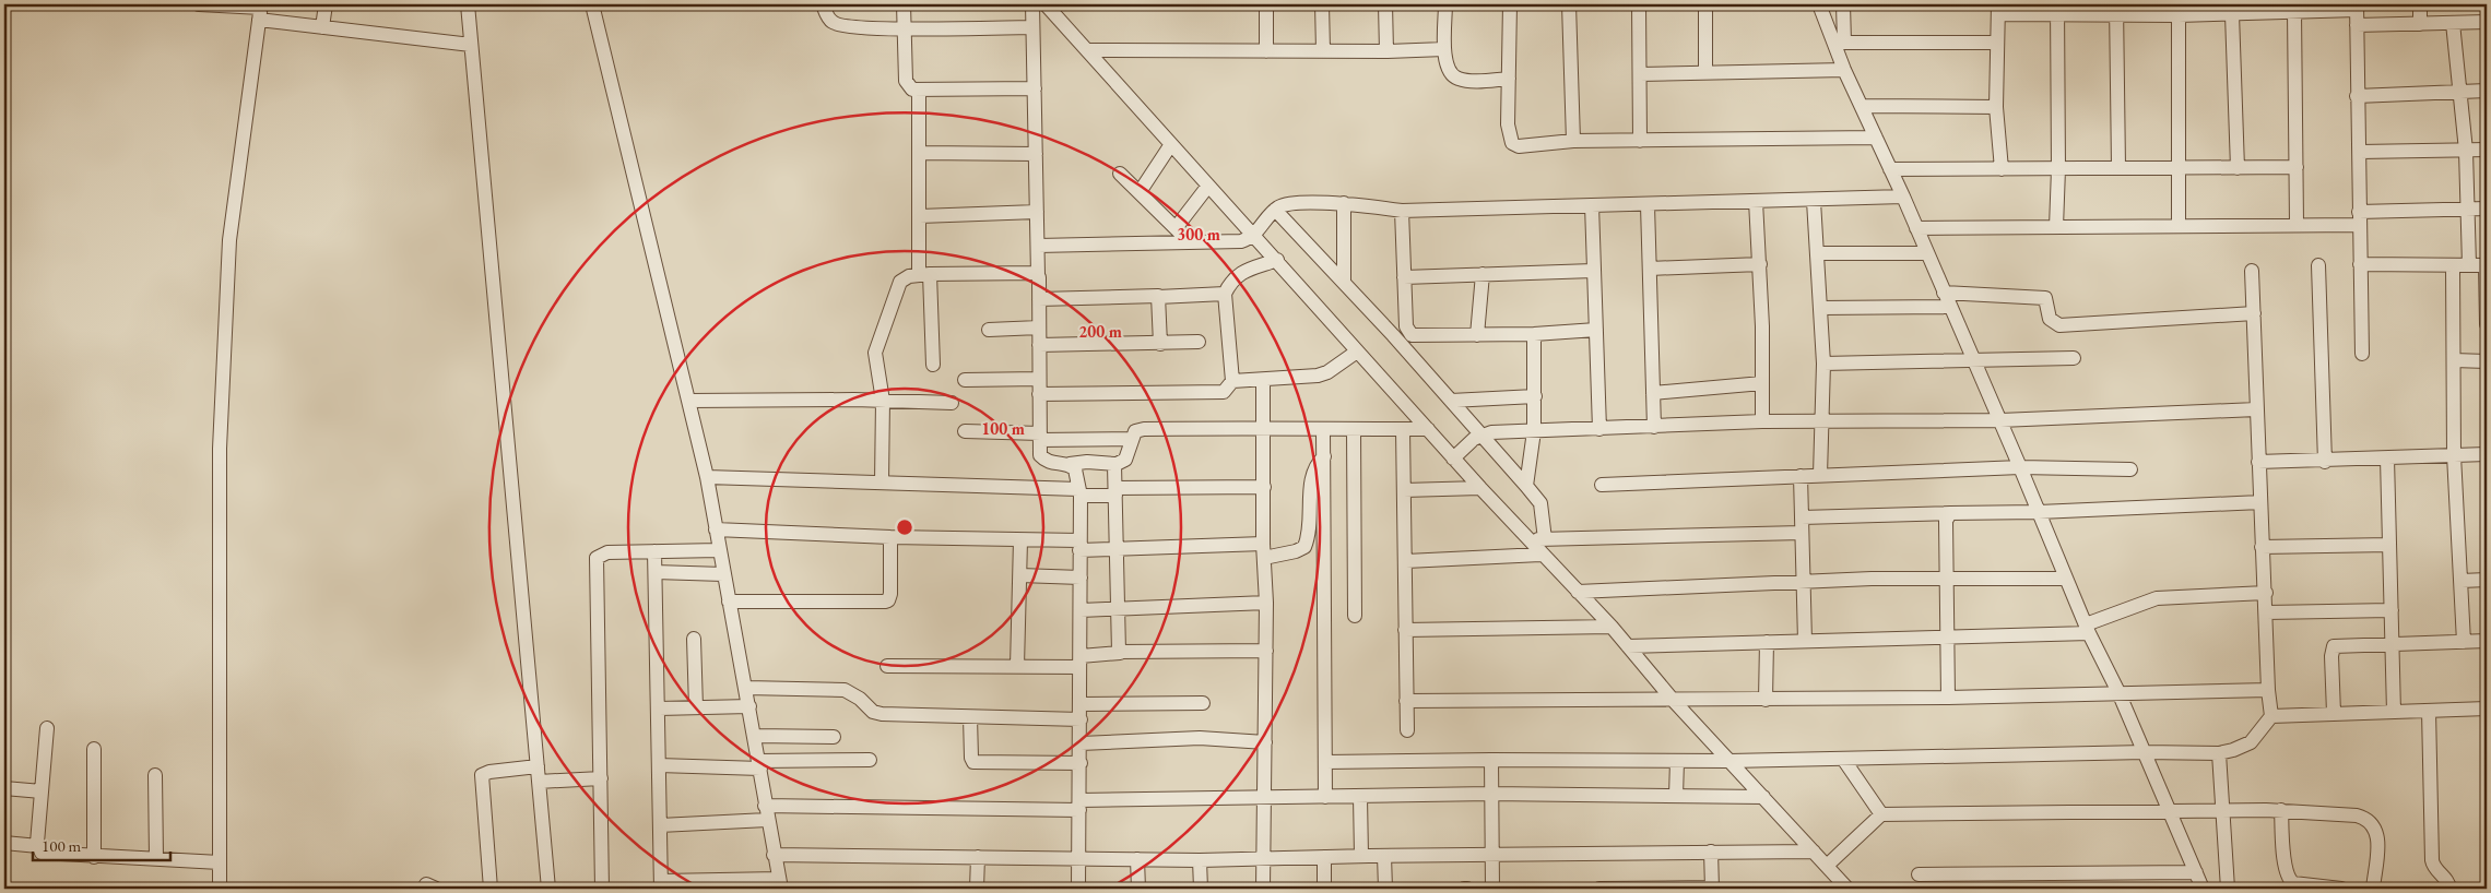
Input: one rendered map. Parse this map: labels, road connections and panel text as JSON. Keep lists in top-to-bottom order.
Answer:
{
  "scale_bar": "100 m",
  "rings": ["300 m", "200 m", "100 m"]
}
